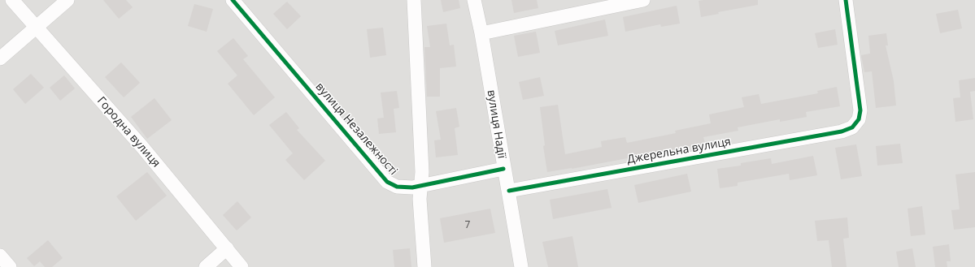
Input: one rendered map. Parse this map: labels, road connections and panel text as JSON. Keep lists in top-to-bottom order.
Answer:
{
  "streets": {
    "street": [
      "вулиця Надії",
      "вулиця Незалежності",
      "Городна вулиця",
      "Джерельна вулиця"
    ]
  },
  "crossings": [
    ["вулиця Надії", "вулиця Незалежності"],
    ["вулиця Надії", "Джерельна вулиця"]
  ],
  "house_numbers": ["7"]
}
